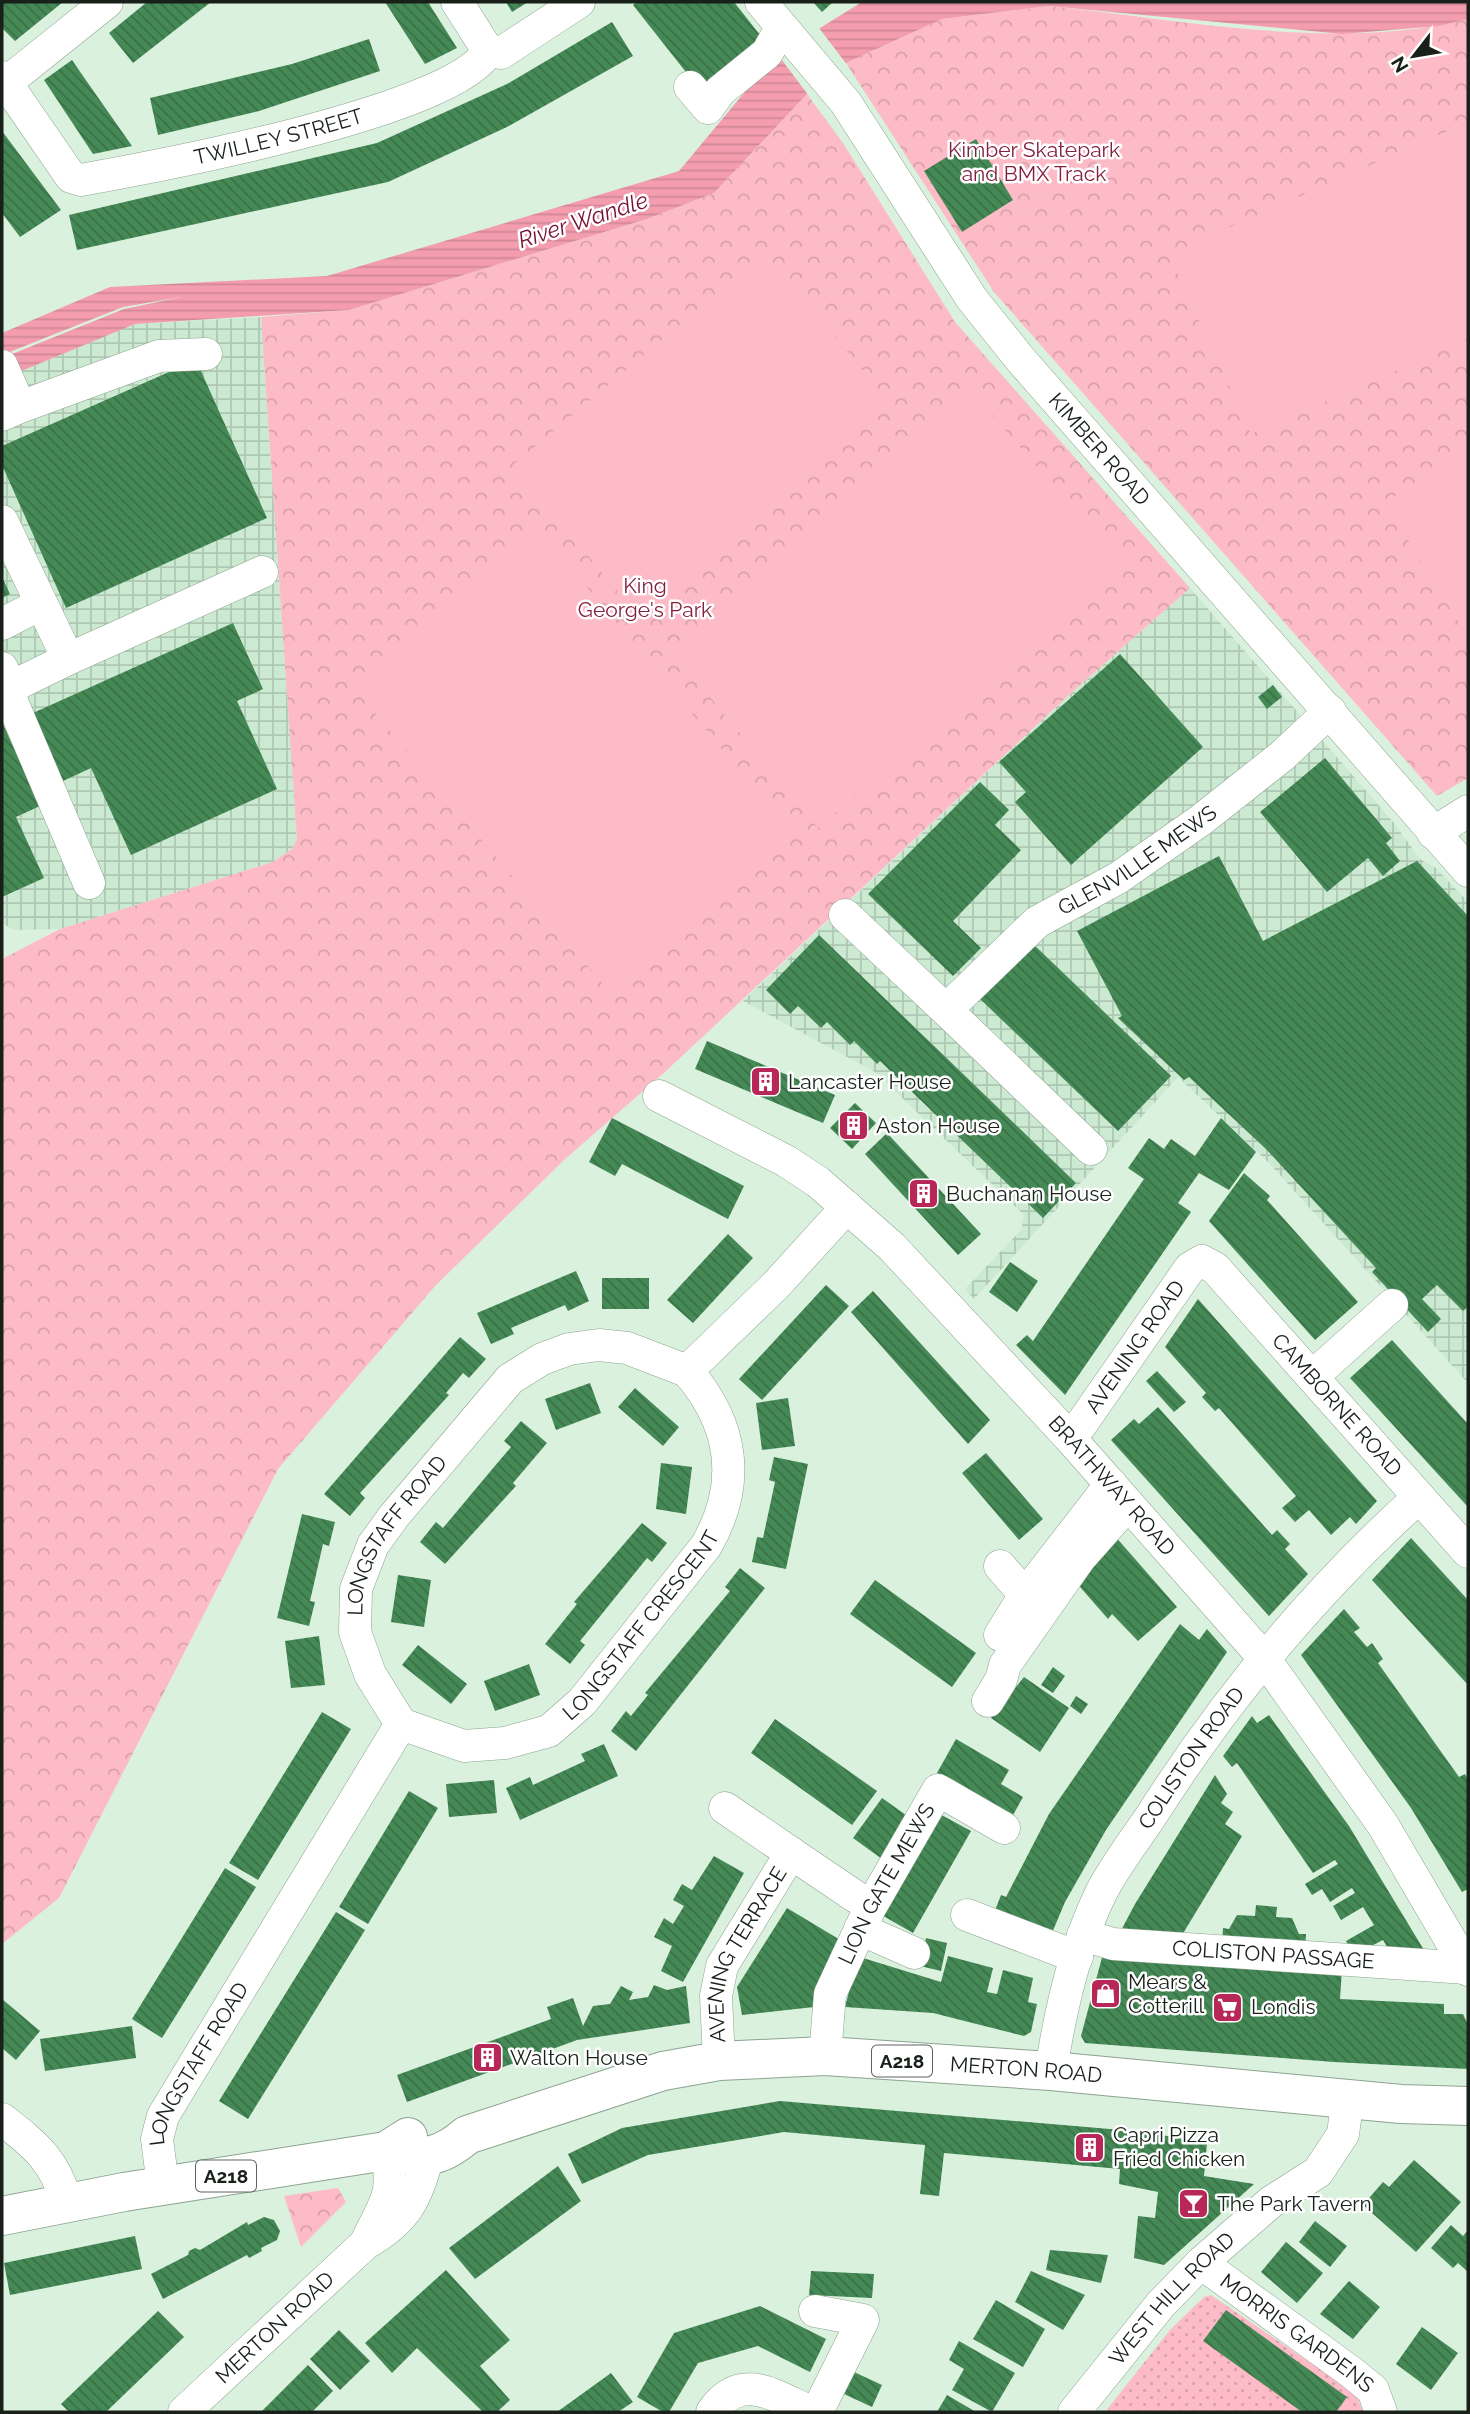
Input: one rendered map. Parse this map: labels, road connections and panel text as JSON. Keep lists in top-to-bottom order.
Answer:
{
  "streets": {
    "main road": ["A218", "MERTON ROAD"],
    "street": [
      "TWILLEY STREET",
      "KIMBER ROAD",
      "GLENVILLE MEWS",
      "AVENING ROAD",
      "CAMBORNE ROAD",
      "BRATHWAY ROAD",
      "LONGSTAFF ROAD",
      "LONGSTAFF CRESCENT",
      "COLISTON ROAD",
      "LION GATE MEWS",
      "COLISTON PASSAGE",
      "AVENING TERRACE",
      "WEST HILL ROAD",
      "MORRIS GARDENS"
    ]
  },
  "crossings": [
    ["KIMBER ROAD", "GLENVILLE MEWS"],
    ["AVENING ROAD", "CAMBORNE ROAD"],
    ["AVENING ROAD", "BRATHWAY ROAD"],
    ["CAMBORNE ROAD", "COLISTON ROAD"],
    ["BRATHWAY ROAD", "COLISTON ROAD"],
    ["BRATHWAY ROAD", "COLISTON PASSAGE"],
    ["LONGSTAFF ROAD", "LONGSTAFF CRESCENT"],
    ["LONGSTAFF ROAD", "A218"],
    ["COLISTON ROAD", "COLISTON PASSAGE"],
    ["COLISTON ROAD", "MERTON ROAD"],
    ["LION GATE MEWS", "MERTON ROAD"],
    ["AVENING TERRACE", "MERTON ROAD"],
    ["A218", "MERTON ROAD"],
    ["MERTON ROAD", "WEST HILL ROAD"],
    ["WEST HILL ROAD", "MORRIS GARDENS"]
  ],
  "water": ["River Wandle"],
  "parks": ["Kimber Skatepark and BMX Track", "King George's Park"],
  "places": {
    "building": [
      "Lancaster House",
      "Aston House",
      "Buchanan House",
      "Walton House",
      "Capri Pizza Fried Chicken"
    ],
    "shop": ["Mears & Cotterill"],
    "supermarket": ["Londis"],
    "bar": ["The Park Tavern"]
  },
  "north": "bottom left"
}
